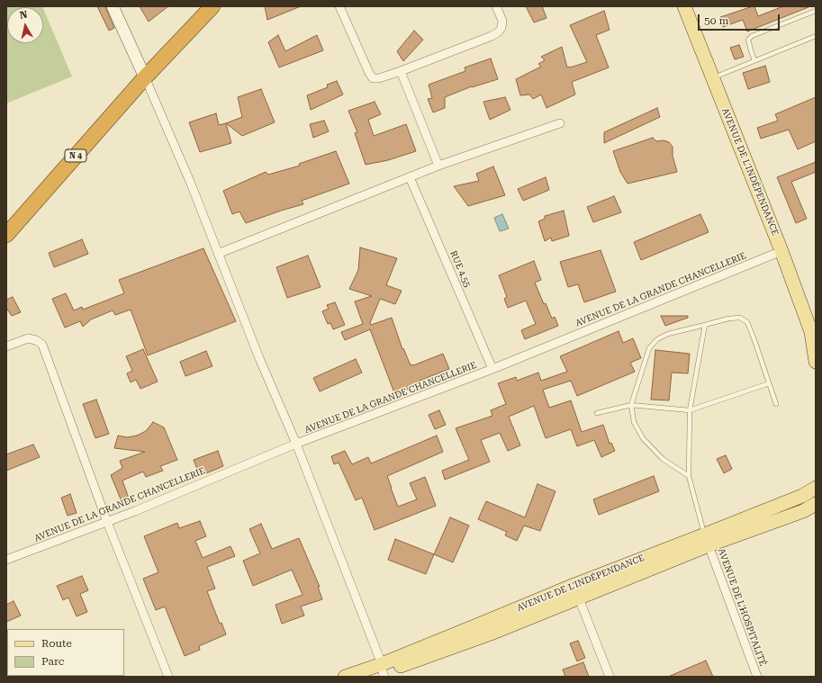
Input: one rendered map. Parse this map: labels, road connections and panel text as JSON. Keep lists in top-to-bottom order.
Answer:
{
  "streets": {
    "highway": ["N 4"],
    "main road": ["AVENUE DE L'INDÉPENDANCE"],
    "street": ["RUE 4.55", "AVENUE DE LA GRANDE CHANCELLERIE", "AVENUE DE L'HOSPITALITÉ"]
  },
  "crossings": [
    ["AVENUE DE L'INDÉPENDANCE", "AVENUE DE LA GRANDE CHANCELLERIE"],
    ["AVENUE DE L'INDÉPENDANCE", "AVENUE DE L'HOSPITALITÉ"],
    ["RUE 4.55", "AVENUE DE LA GRANDE CHANCELLERIE"]
  ],
  "legend": ["Route", "Parc"],
  "scale_bar": "50 m",
  "north": "top"
}
